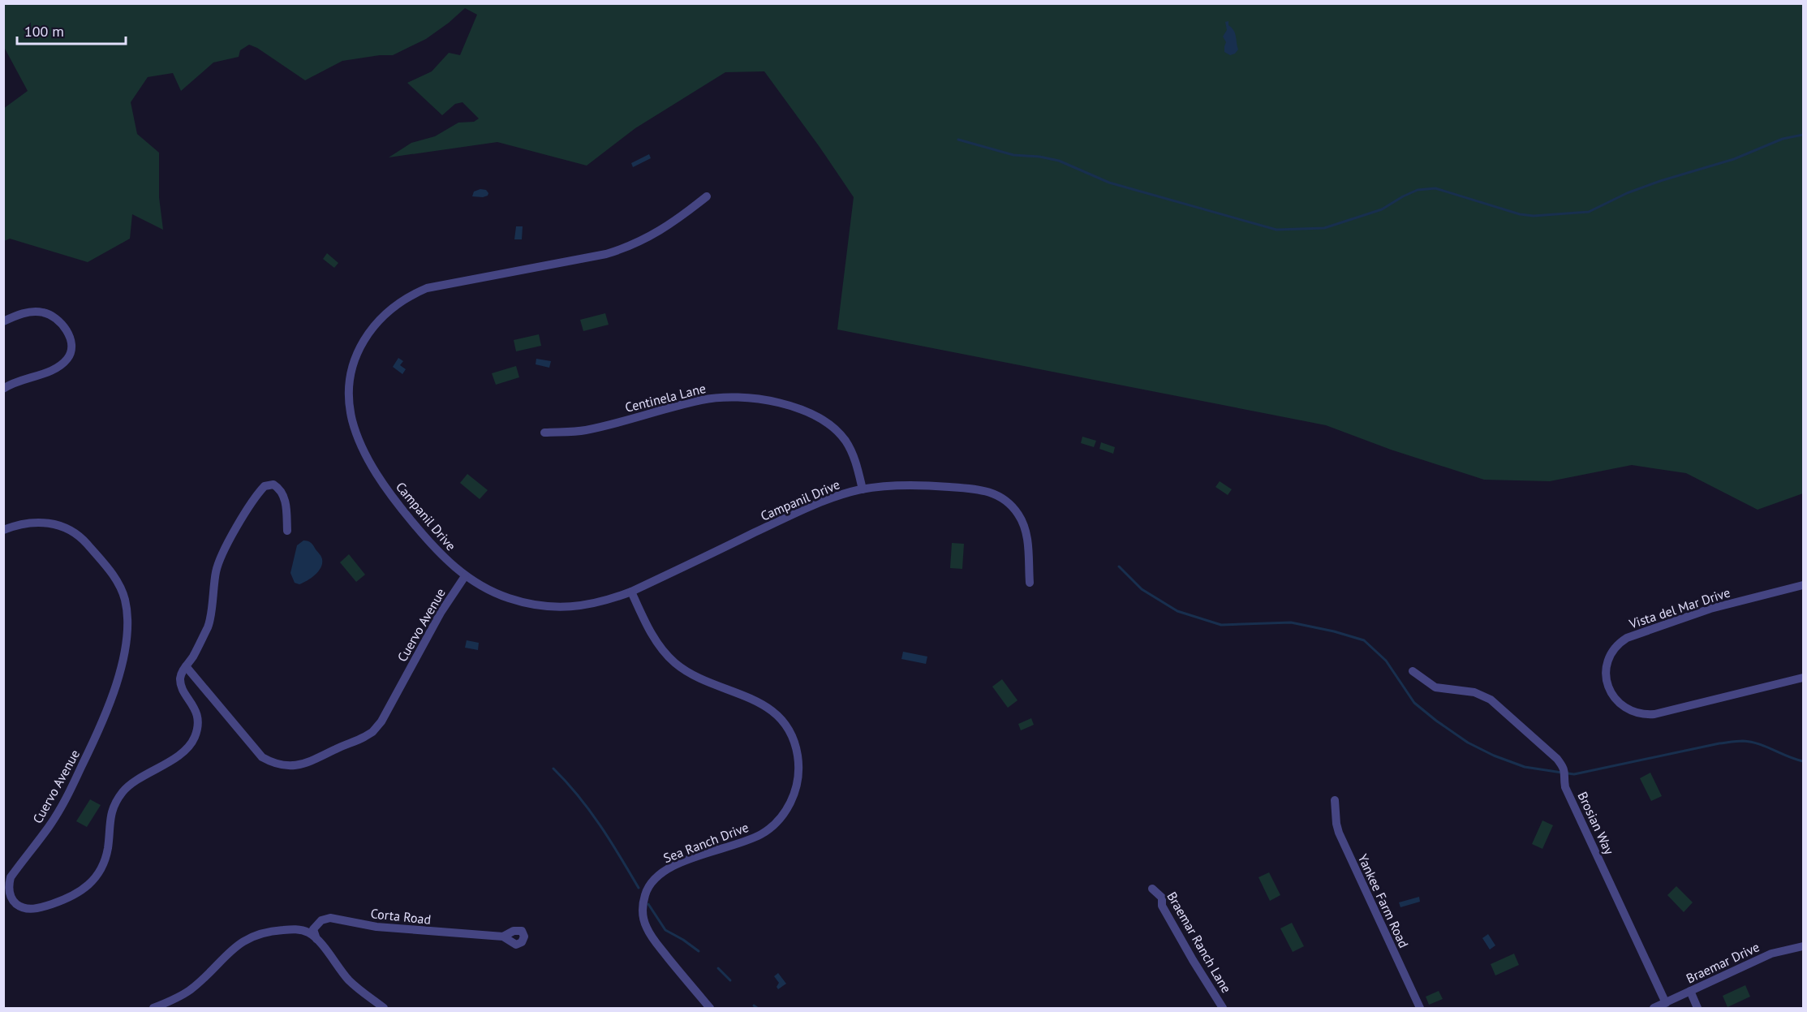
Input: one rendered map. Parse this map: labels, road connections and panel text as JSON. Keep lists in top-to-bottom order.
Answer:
{
  "streets": {
    "street": [
      "Centinela Lane",
      "Campanil Drive",
      "Vista del Mar Drive",
      "Cuervo Avenue",
      "Brosian Way",
      "Sea Ranch Drive",
      "Yankee Farm Road",
      "Corta Road",
      "Braemar Ranch Lane",
      "Braemar Drive"
    ]
  },
  "crossings": [
    ["Centinela Lane", "Campanil Drive"],
    ["Campanil Drive", "Cuervo Avenue"],
    ["Campanil Drive", "Sea Ranch Drive"],
    ["Brosian Way", "Braemar Drive"]
  ],
  "scale_bar": "100 m"
}
